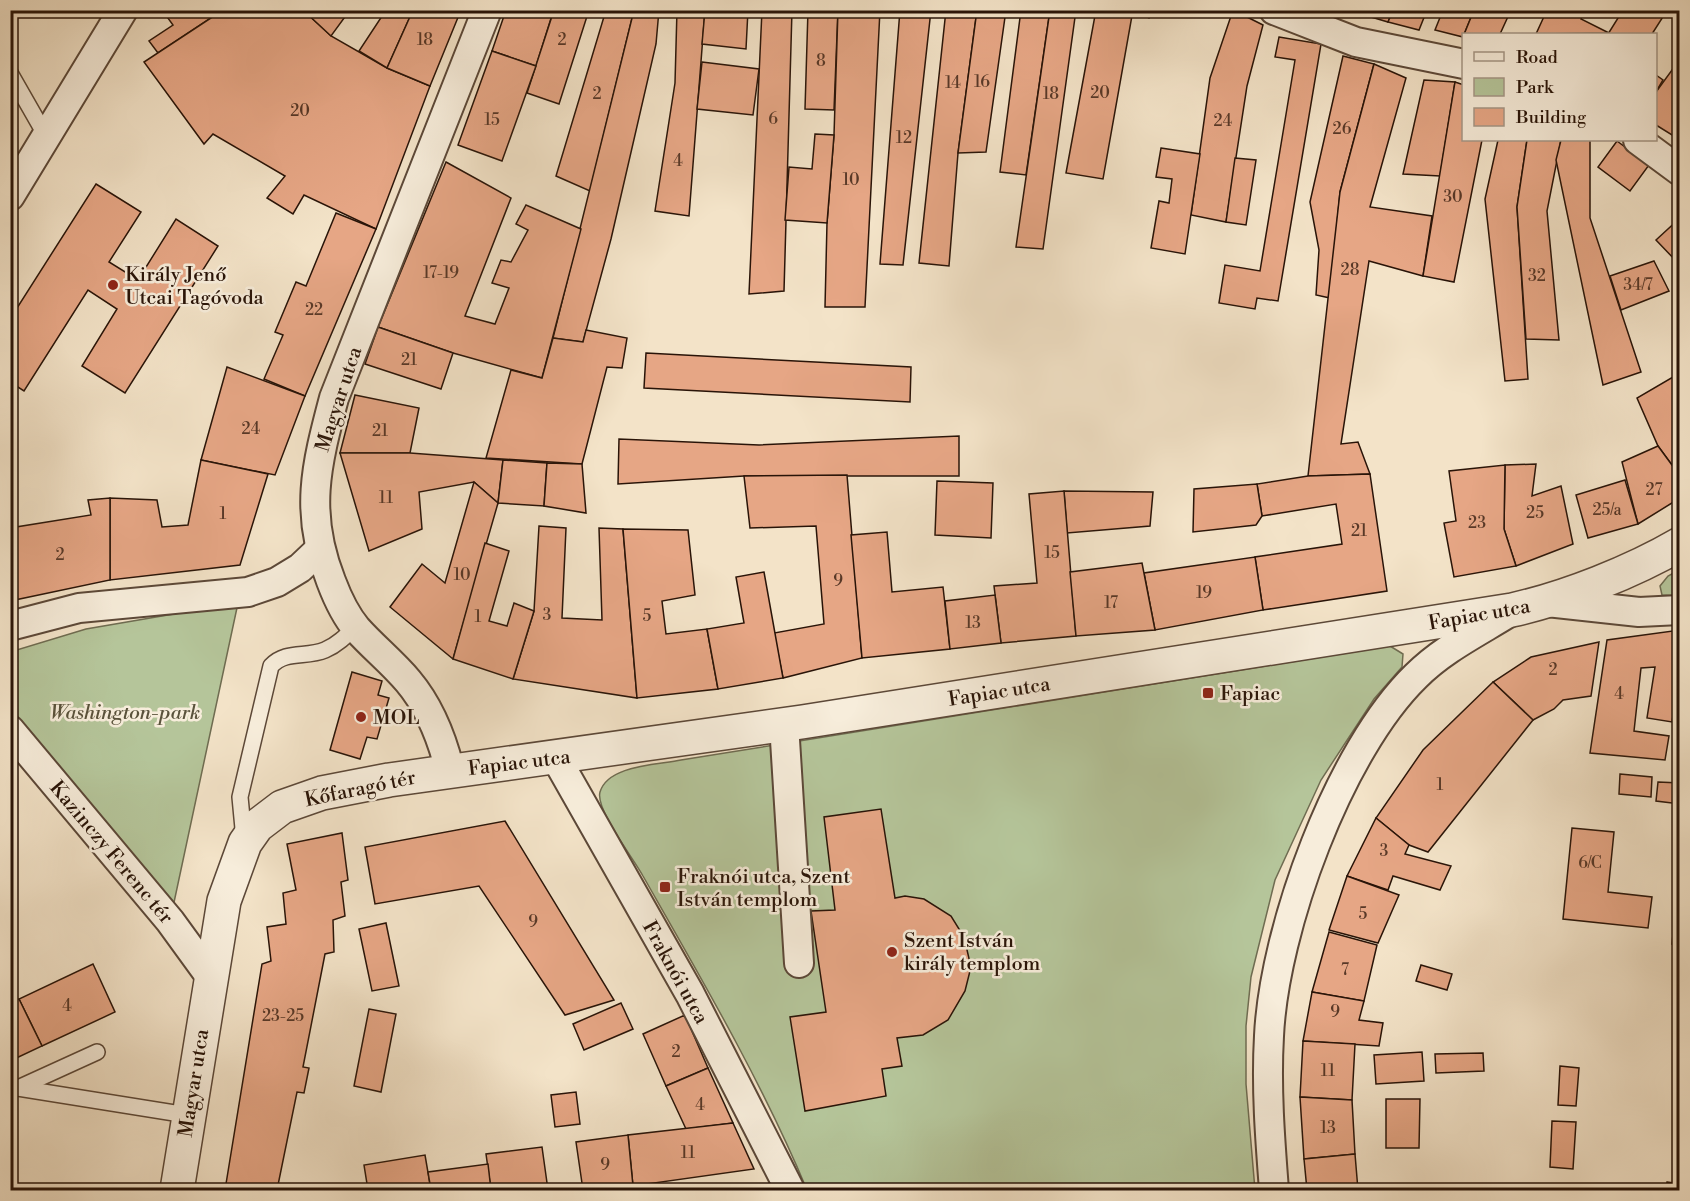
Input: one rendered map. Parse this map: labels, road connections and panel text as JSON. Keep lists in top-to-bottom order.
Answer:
{
  "streets": {
    "street": [
      "Magyar utca",
      "Fapiac utca",
      "Kőfaragó tér",
      "Kazinczy Ferenc tér",
      "Fraknói utca"
    ]
  },
  "crossings": [
    ["Magyar utca", "Fapiac utca"],
    ["Magyar utca", "Kőfaragó tér"],
    ["Magyar utca", "Kazinczy Ferenc tér"],
    ["Fapiac utca", "Kőfaragó tér"],
    ["Fapiac utca", "Fraknói utca"],
    ["Kőfaragó tér", "Kazinczy Ferenc tér"]
  ],
  "parks": ["Washington-park"],
  "places": {
    "other": ["Király Jenő Utcai Tagóvoda", "MOL", "Szent István király templom"],
    "transit": ["Fapiac", "Fraknói utca, Szent István templom"]
  },
  "house_numbers": [
    "18",
    "2",
    "8",
    "16",
    "14",
    "20",
    "2",
    "18",
    "20",
    "6",
    "15",
    "24",
    "26",
    "12",
    "4",
    "10",
    "30",
    "28",
    "17-19",
    "32",
    "34/7",
    "22",
    "21",
    "24",
    "21",
    "27",
    "11",
    "25/a",
    "25",
    "1",
    "23",
    "21",
    "15",
    "2",
    "10",
    "9",
    "19",
    "17",
    "3",
    "5",
    "1",
    "13",
    "2",
    "4",
    "1",
    "3",
    "6/C",
    "5",
    "9",
    "7",
    "4",
    "9",
    "23-25",
    "2",
    "11",
    "4",
    "13",
    "11",
    "9"
  ],
  "legend": ["Road", "Park", "Building"]
}
